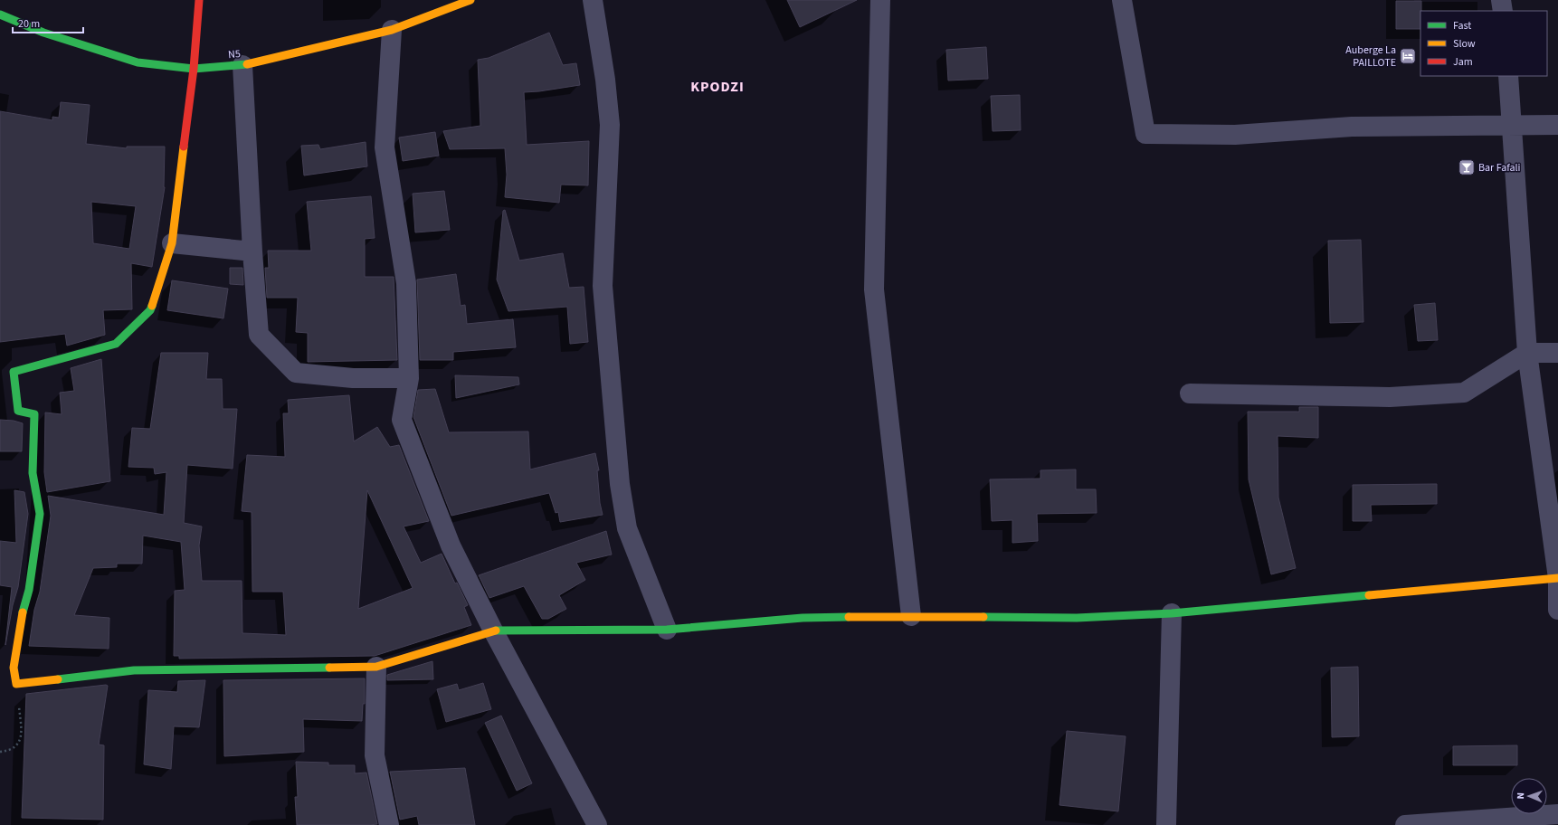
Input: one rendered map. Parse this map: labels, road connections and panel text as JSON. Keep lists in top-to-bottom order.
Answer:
{
  "streets": {
    "street": ["N5"]
  },
  "districts": ["KPODZI"],
  "places": {
    "hotel": ["Auberge La PAILLOTE"],
    "bar": ["Bar Fafali"]
  },
  "legend": ["Fast", "Slow", "Jam"],
  "scale_bar": "20 m",
  "north": "left"
}
